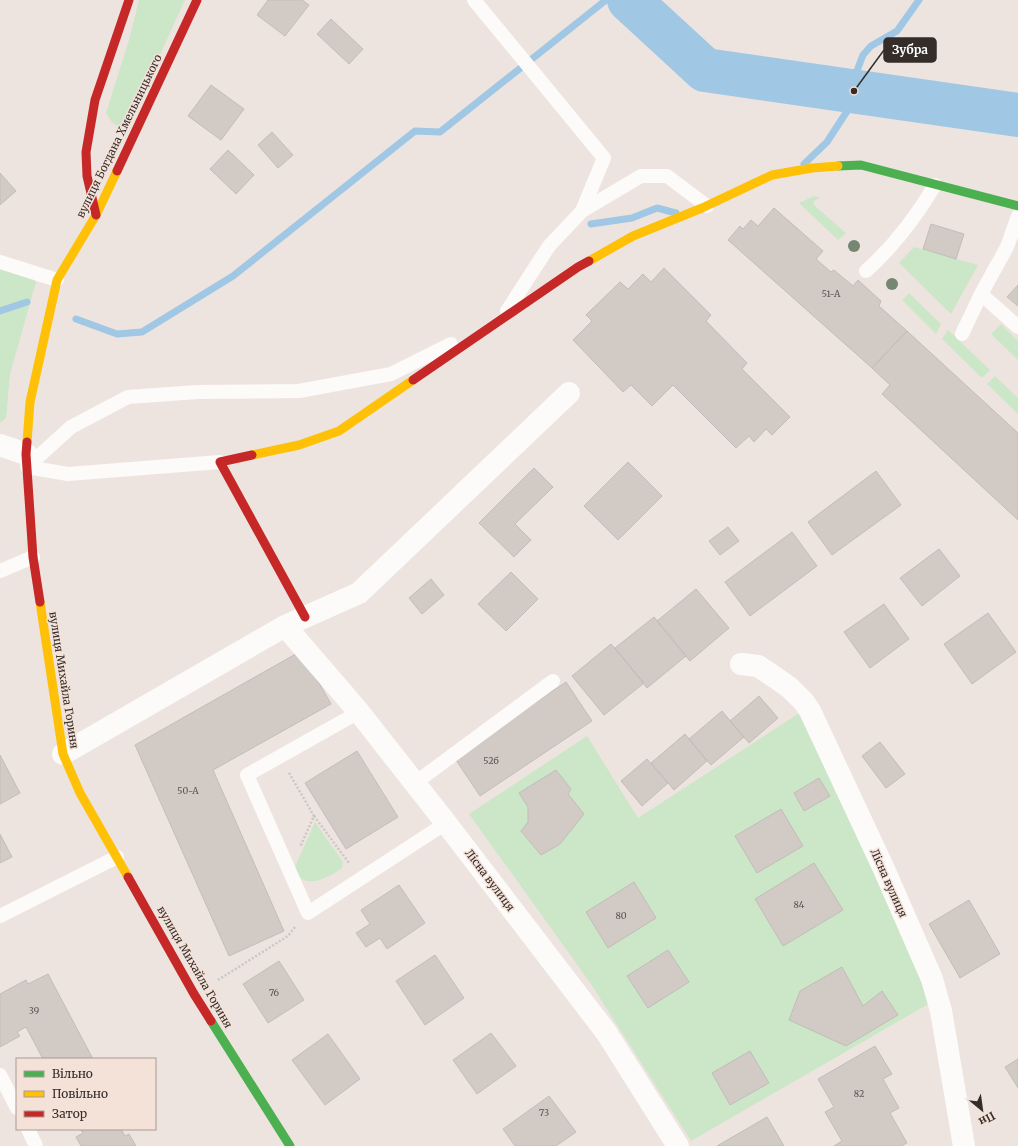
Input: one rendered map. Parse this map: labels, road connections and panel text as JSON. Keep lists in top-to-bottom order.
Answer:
{
  "streets": {
    "street": ["вулиця Богдана Хмельницького", "вулиця Михайла Гориня", "Лісна вулиця"]
  },
  "crossings": [
    ["вулиця Богдана Хмельницького", "вулиця Михайла Гориня"]
  ],
  "places": ["Зубра"],
  "house_numbers": [
    "51-А",
    "52б",
    "50-А",
    "84",
    "80",
    "76",
    "39",
    "82",
    "73"
  ],
  "legend": ["Вільно", "Повільно", "Затор"],
  "north": "bottom right"
}
